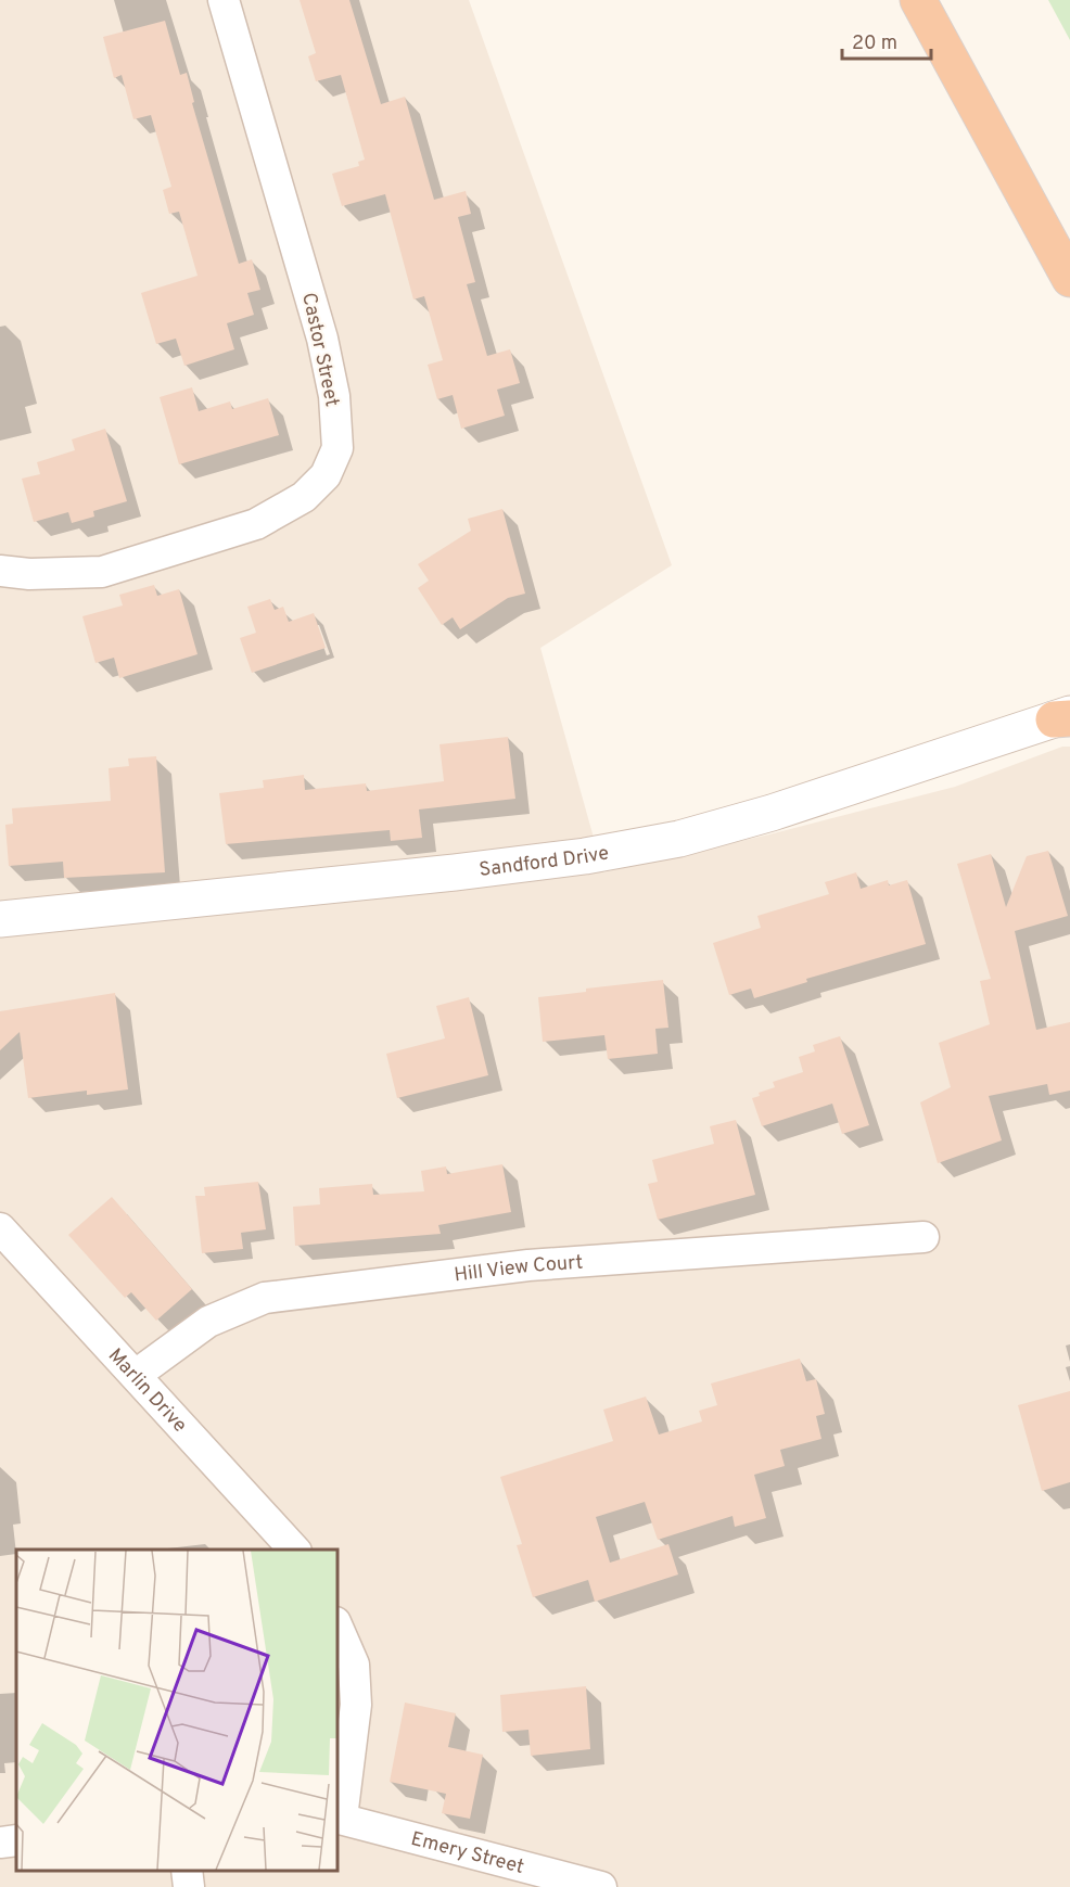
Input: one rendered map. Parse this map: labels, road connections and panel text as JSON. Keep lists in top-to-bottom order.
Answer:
{
  "streets": {
    "street": [
      "Castor Street",
      "Sandford Drive",
      "Hill View Court",
      "Marlin Drive",
      "Emery Street"
    ]
  },
  "crossings": [
    ["Hill View Court", "Marlin Drive"]
  ],
  "scale_bar": "20 m"
}
